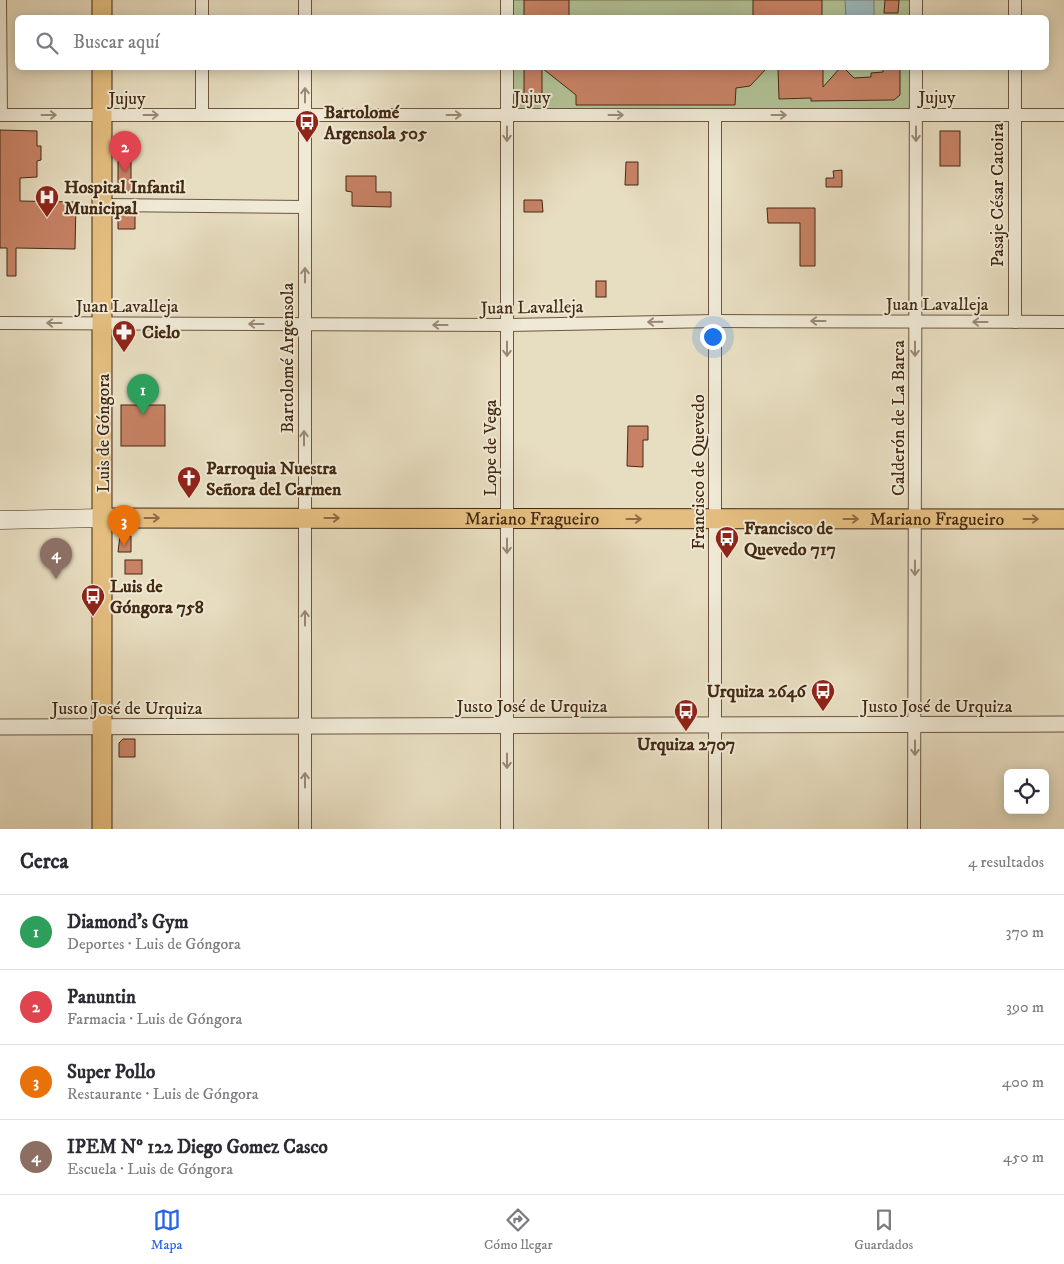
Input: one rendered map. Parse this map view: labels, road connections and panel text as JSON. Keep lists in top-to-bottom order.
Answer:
{
  "streets": {
    "main road": ["Luis de Góngora", "Mariano Fragueiro"],
    "street": [
      "Jujuy",
      "Pasaje César Catoira",
      "Juan Lavalleja",
      "Bartolomé Argensola",
      "Calderón de La Barca",
      "Lope de Vega",
      "Francisco de Quevedo",
      "Justo José de Urquiza"
    ]
  },
  "crossings": [
    ["Jujuy", "Pasaje César Catoira"],
    ["Jujuy", "Bartolomé Argensola"],
    ["Jujuy", "Calderón de La Barca"],
    ["Jujuy", "Luis de Góngora"],
    ["Jujuy", "Lope de Vega"],
    ["Jujuy", "Francisco de Quevedo"],
    ["Pasaje César Catoira", "Juan Lavalleja"],
    ["Juan Lavalleja", "Bartolomé Argensola"],
    ["Juan Lavalleja", "Calderón de La Barca"],
    ["Juan Lavalleja", "Luis de Góngora"],
    ["Juan Lavalleja", "Lope de Vega"],
    ["Juan Lavalleja", "Francisco de Quevedo"],
    ["Bartolomé Argensola", "Mariano Fragueiro"],
    ["Bartolomé Argensola", "Justo José de Urquiza"],
    ["Calderón de La Barca", "Mariano Fragueiro"],
    ["Calderón de La Barca", "Justo José de Urquiza"],
    ["Luis de Góngora", "Mariano Fragueiro"],
    ["Luis de Góngora", "Justo José de Urquiza"],
    ["Lope de Vega", "Mariano Fragueiro"],
    ["Lope de Vega", "Justo José de Urquiza"],
    ["Francisco de Quevedo", "Mariano Fragueiro"],
    ["Francisco de Quevedo", "Justo José de Urquiza"]
  ],
  "one_way": [
    "Jujuy",
    "Juan Lavalleja",
    "Bartolomé Argensola",
    "Calderón de La Barca",
    "Lope de Vega",
    "Mariano Fragueiro"
  ],
  "places": {
    "bus stop": [
      "Bartolomé Argensola 505",
      "Francisco de Quevedo 717",
      "Luis de Góngora 758",
      "Urquiza 2646",
      "Urquiza 2707"
    ],
    "hospital": ["Hospital Infantil Municipal"],
    "pharmacy": ["Cielo"],
    "church": ["Parroquia Nuestra Señora del Carmen"]
  },
  "page": {
    "search": "Buscar aquí",
    "pins": [
      "2",
      "1",
      "3",
      "4"
    ],
    "heading": ["Cerca", "4 resultados"],
    "list": [
      {
        "mark": "1",
        "name": "Diamond's Gym",
        "note": "Deportes · Luis de Góngora",
        "value": "370 m"
      },
      {
        "mark": "2",
        "name": "Panuntin",
        "note": "Farmacia · Luis de Góngora",
        "value": "390 m"
      },
      {
        "mark": "3",
        "name": "Super Pollo",
        "note": "Restaurante · Luis de Góngora",
        "value": "400 m"
      },
      {
        "mark": "4",
        "name": "IPEM Nº 122 Diego Gomez Casco",
        "note": "Escuela · Luis de Góngora",
        "value": "450 m"
      }
    ],
    "nav": ["Mapa", "Cómo llegar", "Guardados"]
  }
}
